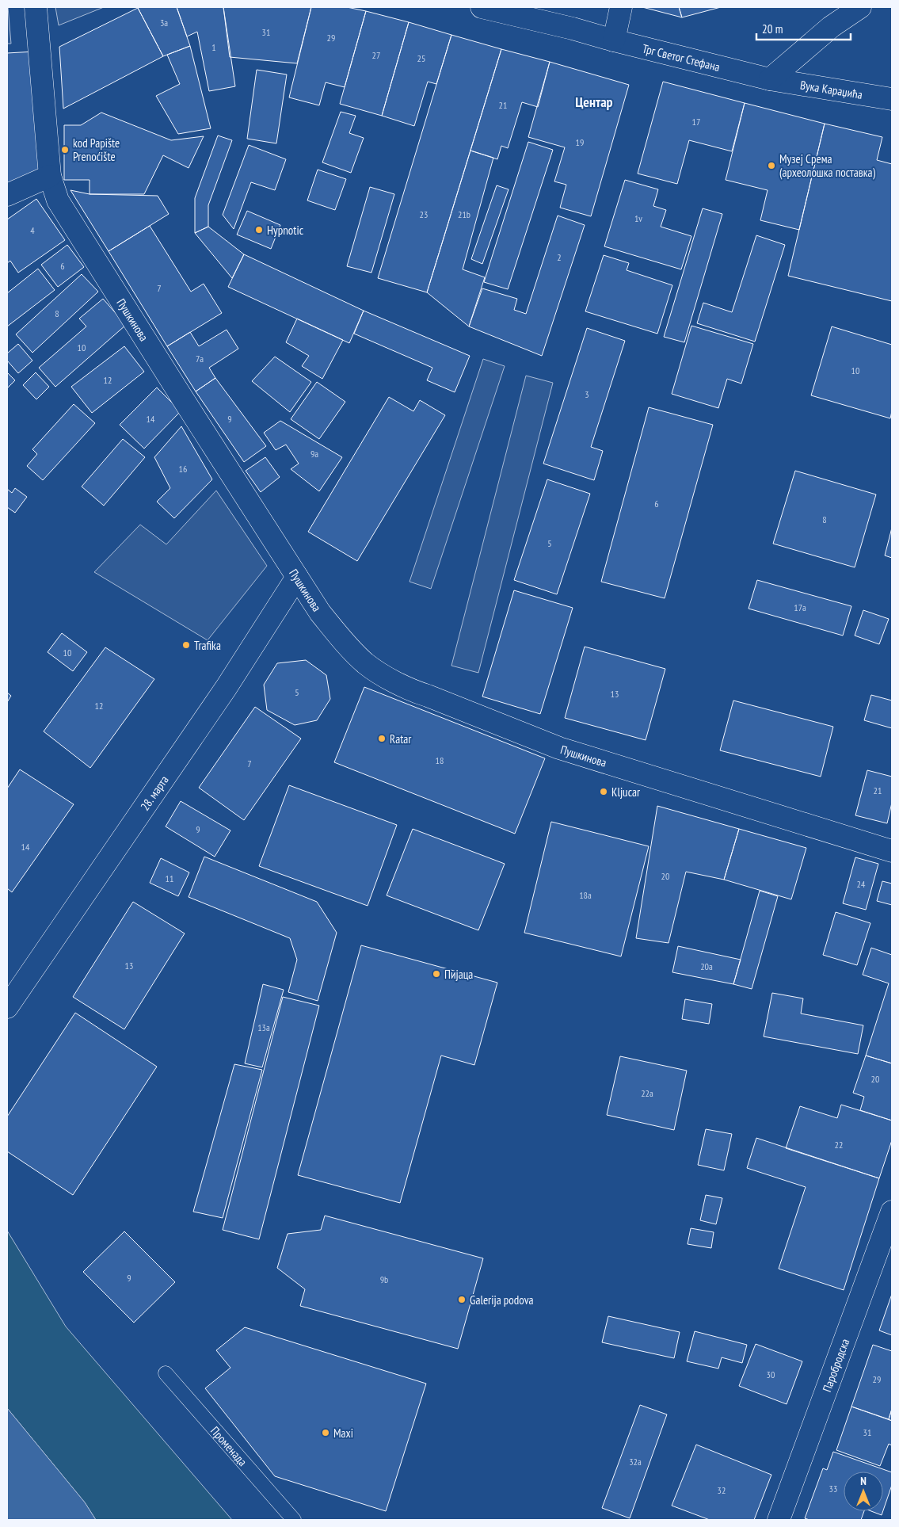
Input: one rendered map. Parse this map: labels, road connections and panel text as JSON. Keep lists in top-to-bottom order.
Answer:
{
  "streets": {
    "street": [
      "Трг Светог Стефана",
      "Вука Караџића",
      "Пушкинова",
      "28. марта",
      "Паробродска"
    ],
    "lane": ["Променада"]
  },
  "crossings": [
    ["Трг Светог Стефана", "Вука Караџића"],
    ["Пушкинова", "28. марта"]
  ],
  "districts": ["Центар"],
  "places": [
    "kod Papište Prenoćište",
    "Музеј Срема (археолошка поставка)",
    "Hypnotic",
    "Trafika",
    "Ratar",
    "Kljucar",
    "Пијаца",
    "Galerija podova",
    "Maxi"
  ],
  "house_numbers": [
    "3a",
    "31",
    "29",
    "1",
    "27",
    "25",
    "21",
    "17",
    "19",
    "23",
    "21b",
    "1v",
    "4",
    "2",
    "6",
    "7",
    "8",
    "10",
    "7a",
    "10",
    "12",
    "3",
    "14",
    "9",
    "9a",
    "16",
    "6",
    "8",
    "5",
    "17a",
    "10",
    "5",
    "13",
    "12",
    "18",
    "7",
    "21",
    "9",
    "14",
    "20",
    "11",
    "24",
    "18a",
    "13",
    "20a",
    "13a",
    "20",
    "22a",
    "22",
    "9",
    "9b",
    "30",
    "29",
    "31",
    "32a",
    "33",
    "32"
  ],
  "scale_bar": "20 m",
  "north": "top"
}
